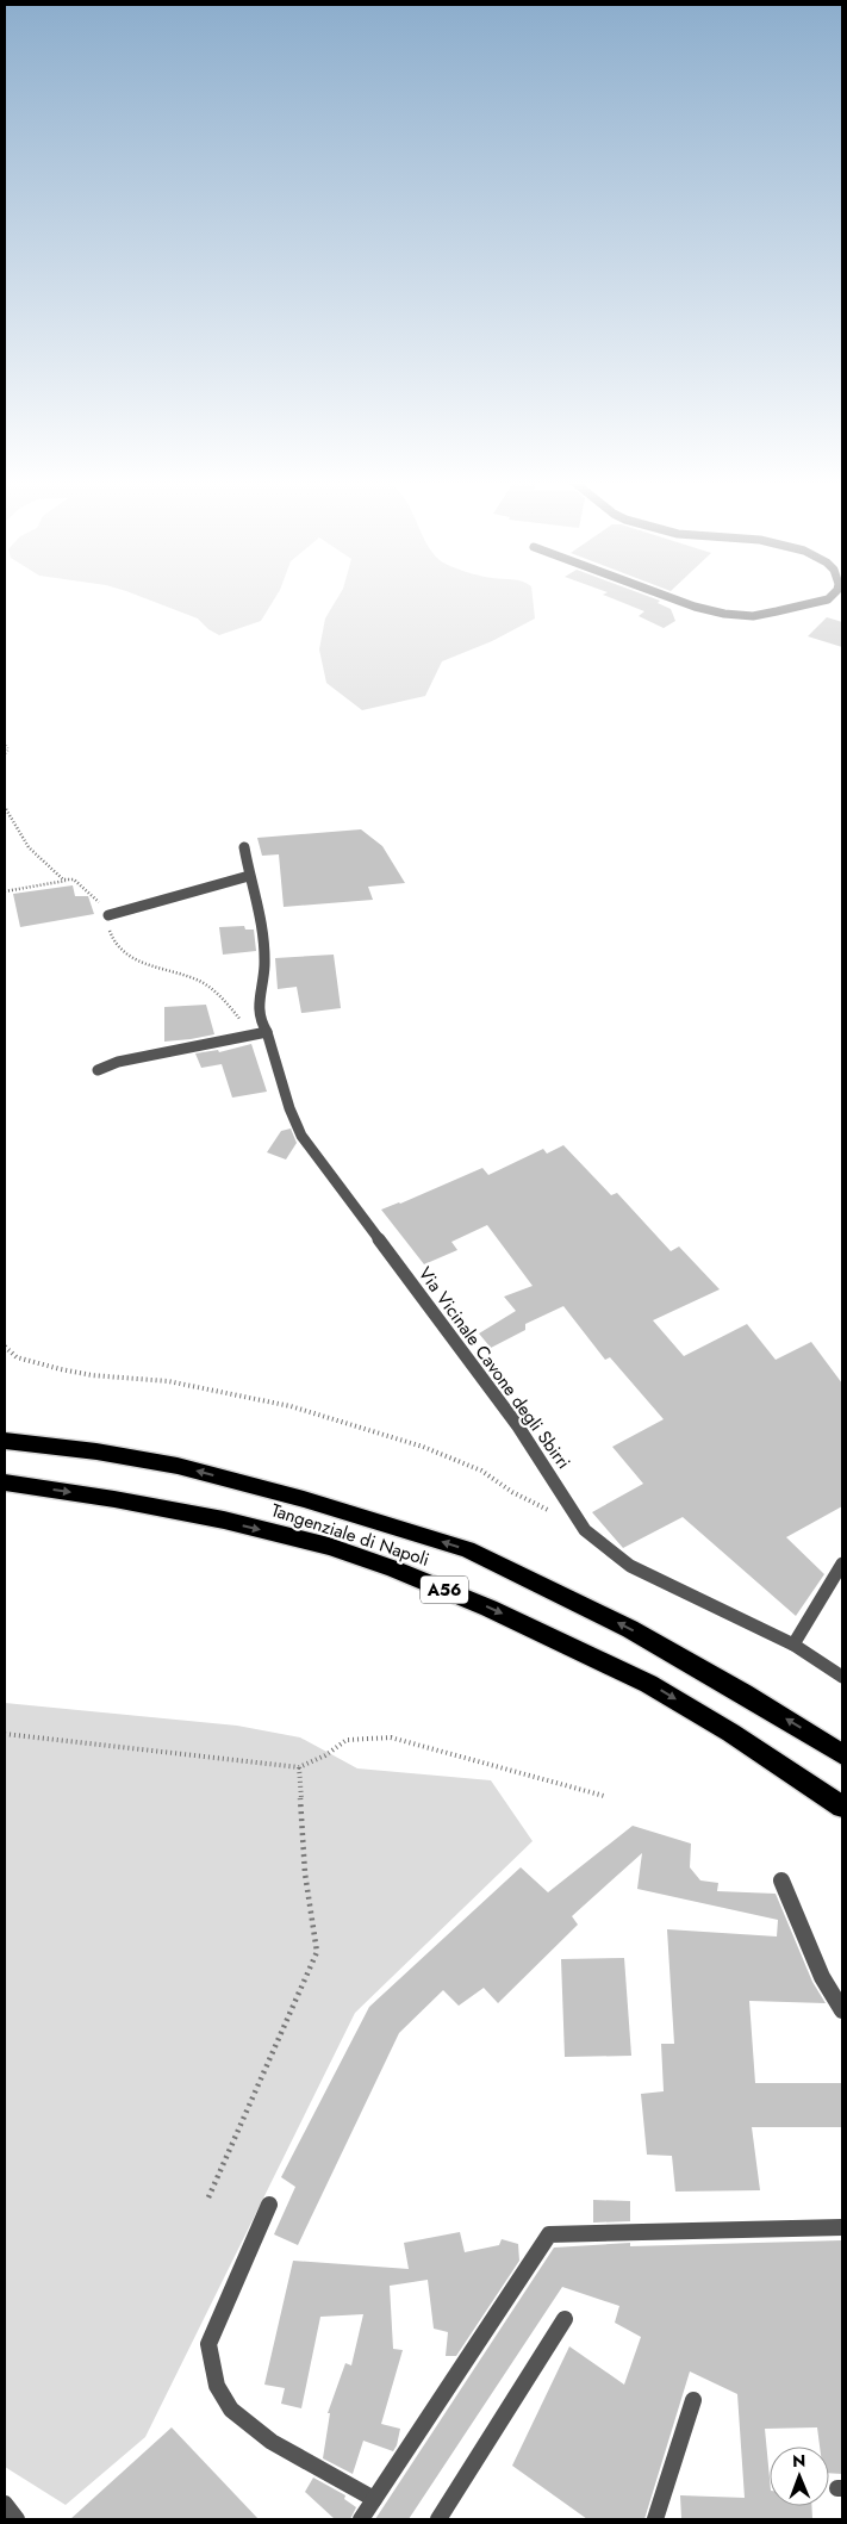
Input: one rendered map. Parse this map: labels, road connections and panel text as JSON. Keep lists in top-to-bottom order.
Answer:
{
  "streets": {
    "highway": ["Tangenziale di Napoli", "A56"],
    "street": ["Via Vicinale Cavone degli Sbirri"]
  },
  "north": "top"
}
